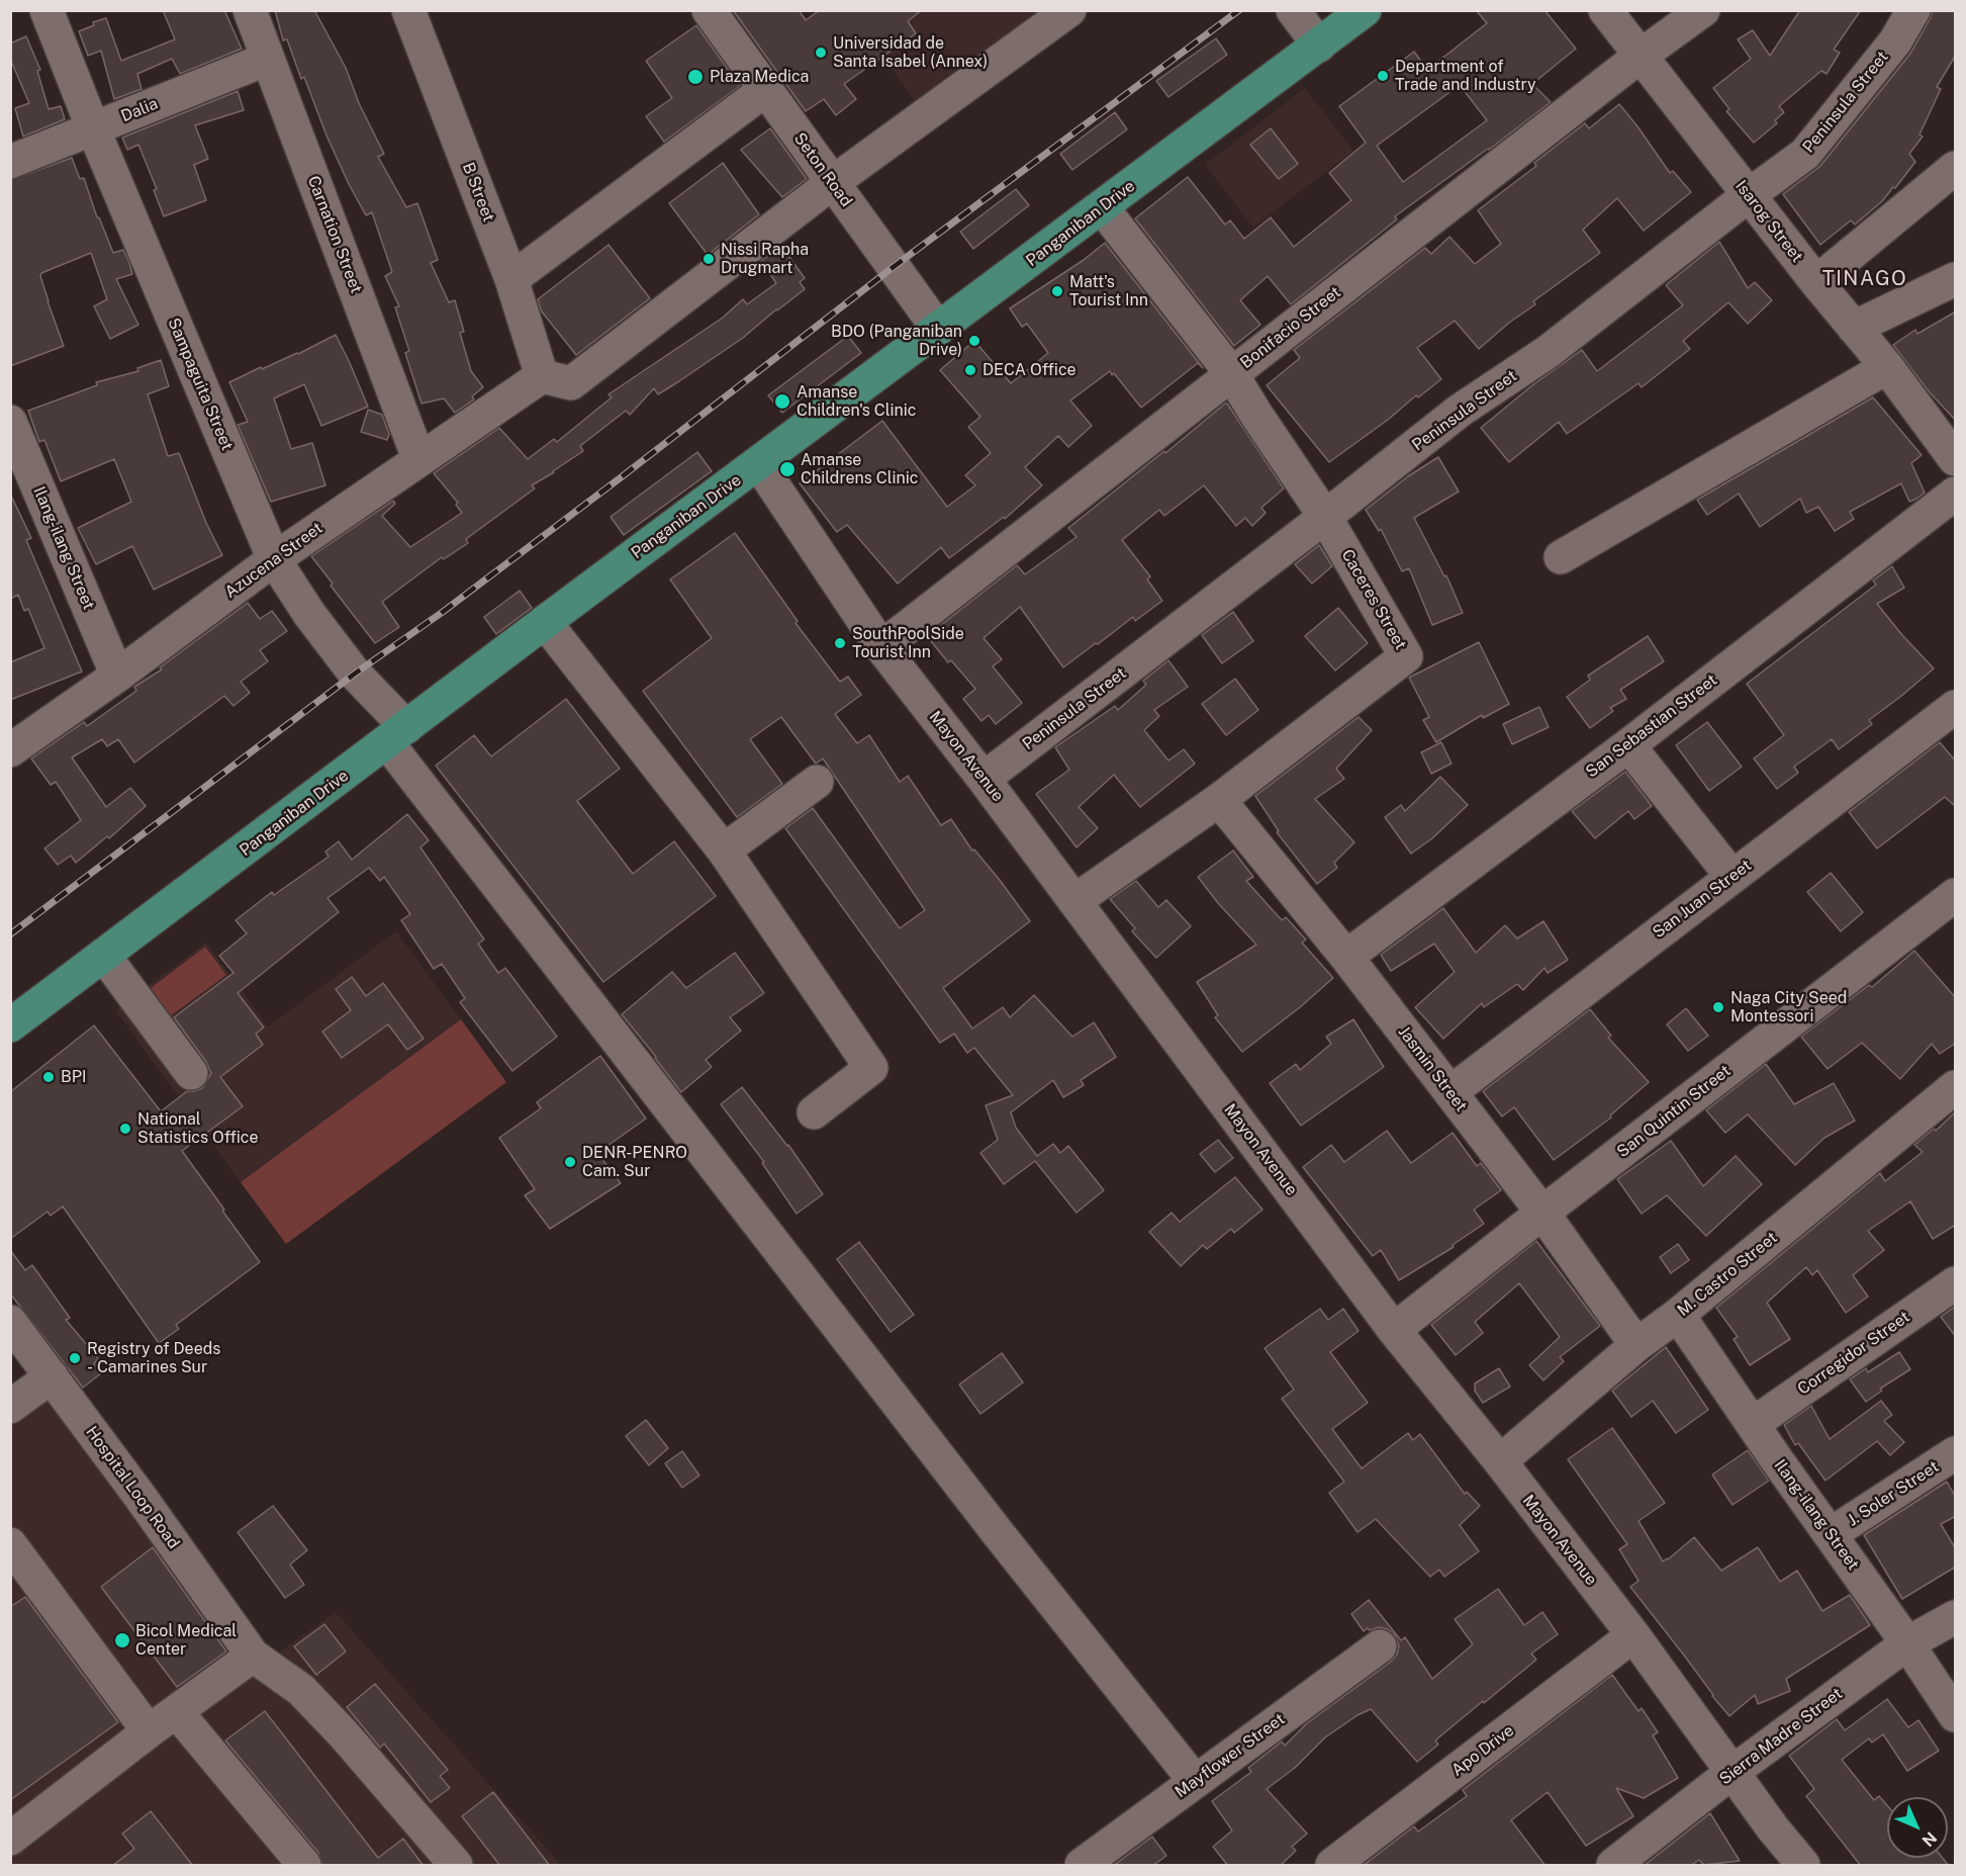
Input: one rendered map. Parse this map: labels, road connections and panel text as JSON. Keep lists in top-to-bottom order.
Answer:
{
  "streets": {
    "main road": ["Panganiban Drive"],
    "street": [
      "Peninsula Street",
      "Dalia",
      "Seton Road",
      "B Street",
      "Isarog Street",
      "Carnation Street",
      "Bonifacio Street",
      "Sampaguita Street",
      "Ilang-ilang Street",
      "Azucena Street",
      "Caceres Street",
      "San Sebastian Street",
      "Mayon Avenue",
      "San Juan Street",
      "Jasmin Street",
      "San Quintin Street",
      "M. Castro Street",
      "Corregidor Street",
      "Hospital Loop Road",
      "J. Soler Street",
      "Sierra Madre Street",
      "Apo Drive",
      "Mayflower Street"
    ]
  },
  "crossings": [
    ["Peninsula Street", "Isarog Street"],
    ["Peninsula Street", "Caceres Street"],
    ["Peninsula Street", "Mayon Avenue"],
    ["Dalia", "Carnation Street"],
    ["Dalia", "Sampaguita Street"],
    ["Seton Road", "Panganiban Drive"],
    ["B Street", "Azucena Street"],
    ["Isarog Street", "Bonifacio Street"],
    ["Panganiban Drive", "Sampaguita Street"],
    ["Panganiban Drive", "Caceres Street"],
    ["Panganiban Drive", "Mayon Avenue"],
    ["Carnation Street", "Azucena Street"],
    ["Bonifacio Street", "Caceres Street"],
    ["Bonifacio Street", "Mayon Avenue"],
    ["Sampaguita Street", "Azucena Street"],
    ["Sampaguita Street", "Mayflower Street"],
    ["Ilang-ilang Street", "Azucena Street"],
    ["Ilang-ilang Street", "M. Castro Street"],
    ["Ilang-ilang Street", "Corregidor Street"],
    ["Ilang-ilang Street", "J. Soler Street"],
    ["Ilang-ilang Street", "Sierra Madre Street"],
    ["Caceres Street", "Mayon Avenue"],
    ["Caceres Street", "Jasmin Street"],
    ["San Sebastian Street", "Jasmin Street"],
    ["Mayon Avenue", "San Quintin Street"],
    ["Mayon Avenue", "M. Castro Street"],
    ["Mayon Avenue", "Sierra Madre Street"],
    ["Mayon Avenue", "Apo Drive"],
    ["San Juan Street", "Jasmin Street"],
    ["Jasmin Street", "San Quintin Street"],
    ["Jasmin Street", "M. Castro Street"]
  ],
  "districts": ["TINAGO"],
  "places": [
    "Universidad de Santa Isabel (Annex)",
    "Department of Trade and Industry",
    "Plaza Medica",
    "Nissi Rapha Drugmart",
    "Matt's Tourist Inn",
    "BDO (Panganiban Drive)",
    "DECA Office",
    "Amanse Children's Clinic",
    "Amanse Childrens Clinic",
    "SouthPoolSide Tourist Inn",
    "Naga City Seed Montessori",
    "BPI",
    "National Statistics Office",
    "DENR-PENRO Cam. Sur",
    "Registry of Deeds - Camarines Sur",
    "Bicol Medical Center"
  ],
  "north": "bottom right"
}
